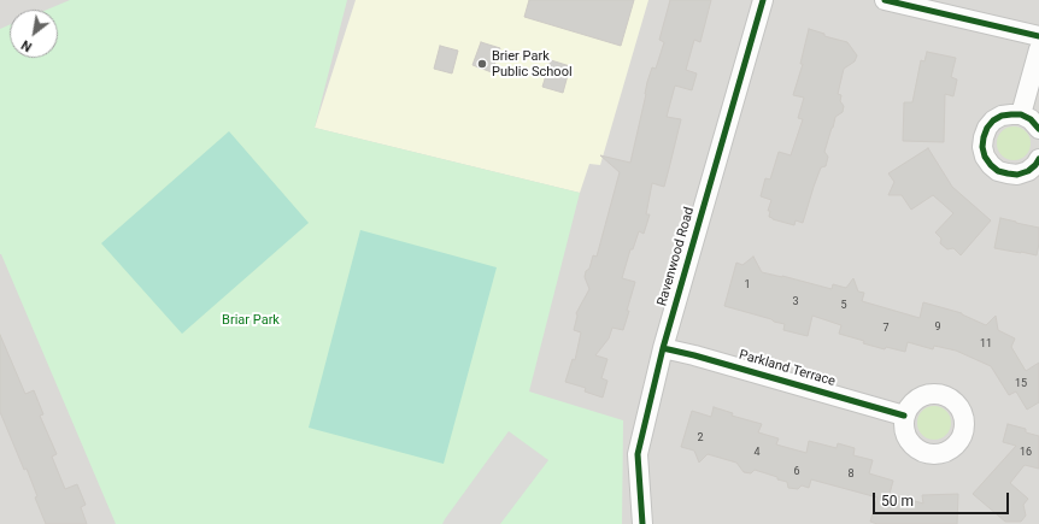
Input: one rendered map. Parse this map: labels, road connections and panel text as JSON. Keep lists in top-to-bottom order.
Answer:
{
  "streets": {
    "street": ["Ravenwood Road", "Parkland Terrace"]
  },
  "crossings": [
    ["Ravenwood Road", "Parkland Terrace"]
  ],
  "parks": ["Briar Park"],
  "places": ["Brier Park Public School"],
  "house_numbers": [
    "1",
    "3",
    "5",
    "9",
    "7",
    "11",
    "15",
    "2",
    "4",
    "16",
    "6",
    "8"
  ],
  "scale_bar": "50 m",
  "north": "bottom left"
}
